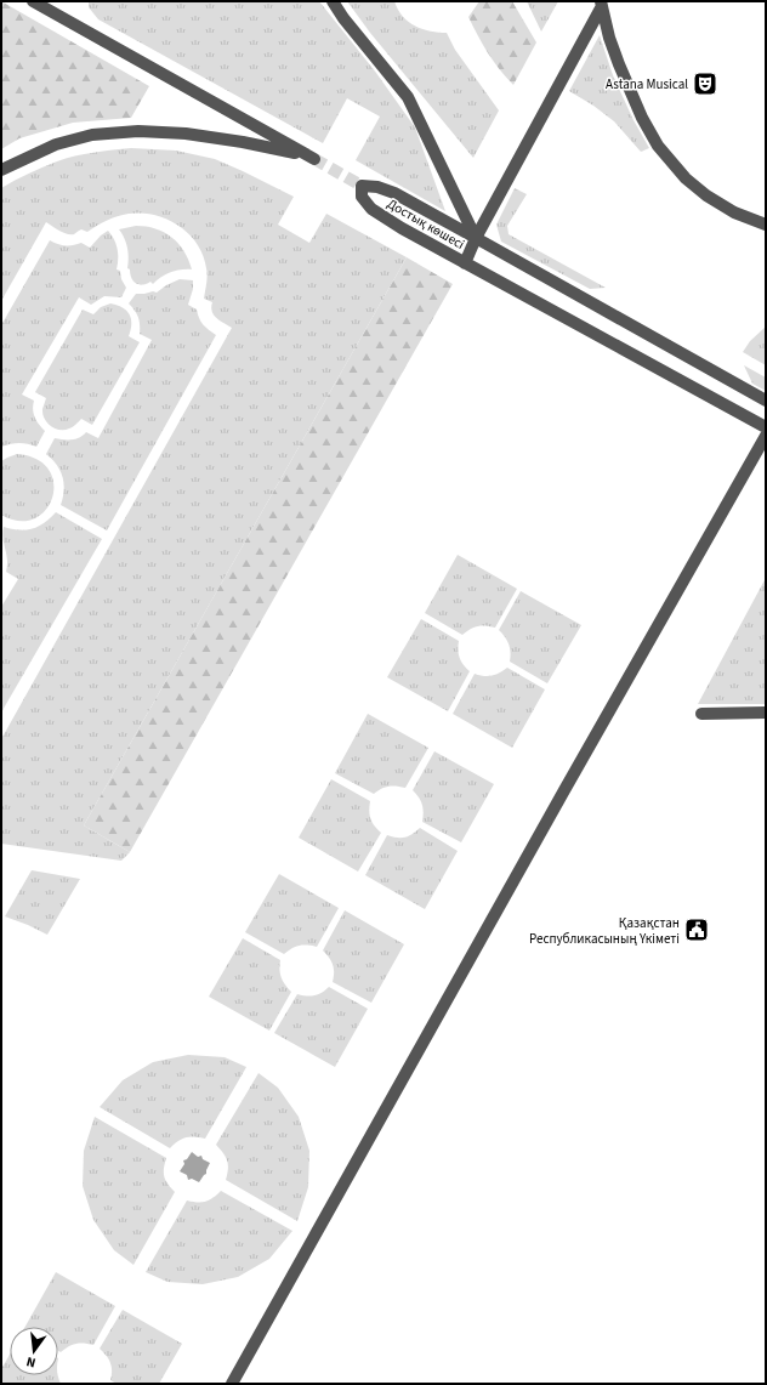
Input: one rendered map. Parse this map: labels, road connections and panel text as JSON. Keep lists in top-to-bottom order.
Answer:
{
  "streets": {
    "street": ["Достық көшесі"]
  },
  "places": {
    "theatre": ["Astana Musical"],
    "public building": ["Қазақстан Республикасының Үкіметі"]
  },
  "north": "bottom"
}
